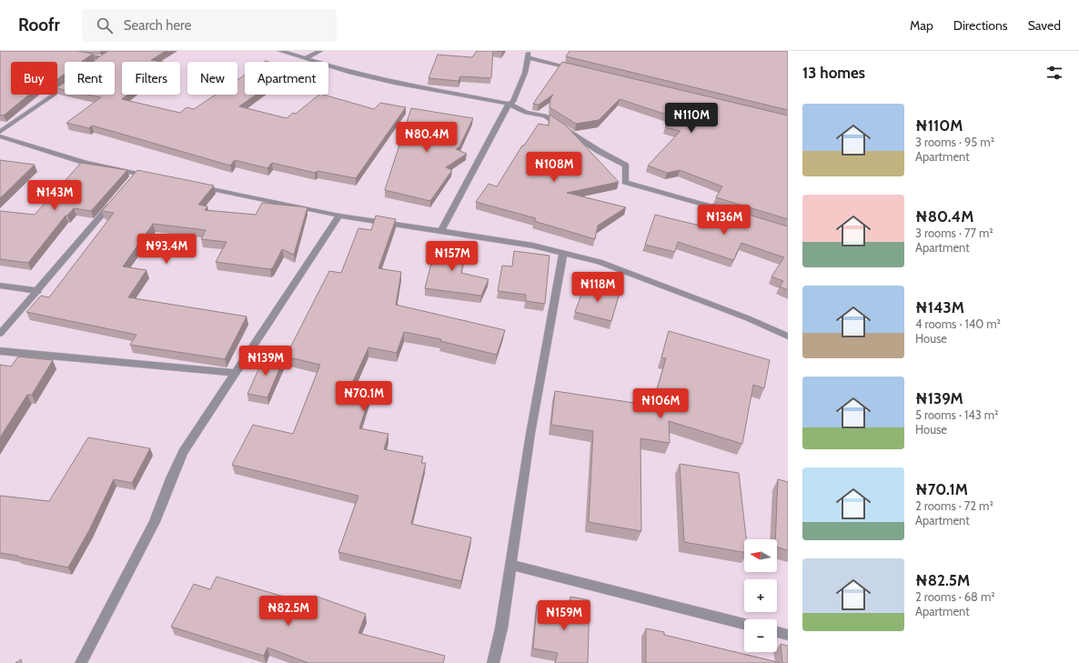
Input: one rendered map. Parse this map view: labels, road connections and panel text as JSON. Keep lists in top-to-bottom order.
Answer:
{
  "north": "left",
  "page": {
    "header": "Roofr",
    "search": "Search here",
    "nav": ["Map", "Directions", "Saved"],
    "heading": "13 homes",
    "chip": [
      "Buy",
      "Rent",
      "Filters",
      "New",
      "Apartment"
    ],
    "list": [
      {
        "name": "₦110M",
        "note": "3 rooms · 95 m² · Apartment"
      },
      {
        "name": "₦80.4M",
        "note": "3 rooms · 77 m² · Apartment"
      },
      {
        "name": "₦143M",
        "note": "4 rooms · 140 m² · House"
      },
      {
        "name": "₦139M",
        "note": "5 rooms · 143 m² · House"
      },
      {
        "name": "₦70.1M",
        "note": "2 rooms · 72 m² · Apartment"
      },
      {
        "name": "₦82.5M",
        "note": "2 rooms · 68 m² · Apartment"
      }
    ],
    "price": [
      "₦110M",
      "₦80.4M",
      "₦108M",
      "₦143M",
      "₦136M",
      "₦93.4M",
      "₦157M",
      "₦118M",
      "₦139M",
      "₦70.1M",
      "₦106M",
      "₦82.5M",
      "₦159M"
    ],
    "map_buttons": ["+", "−"]
  }
}
